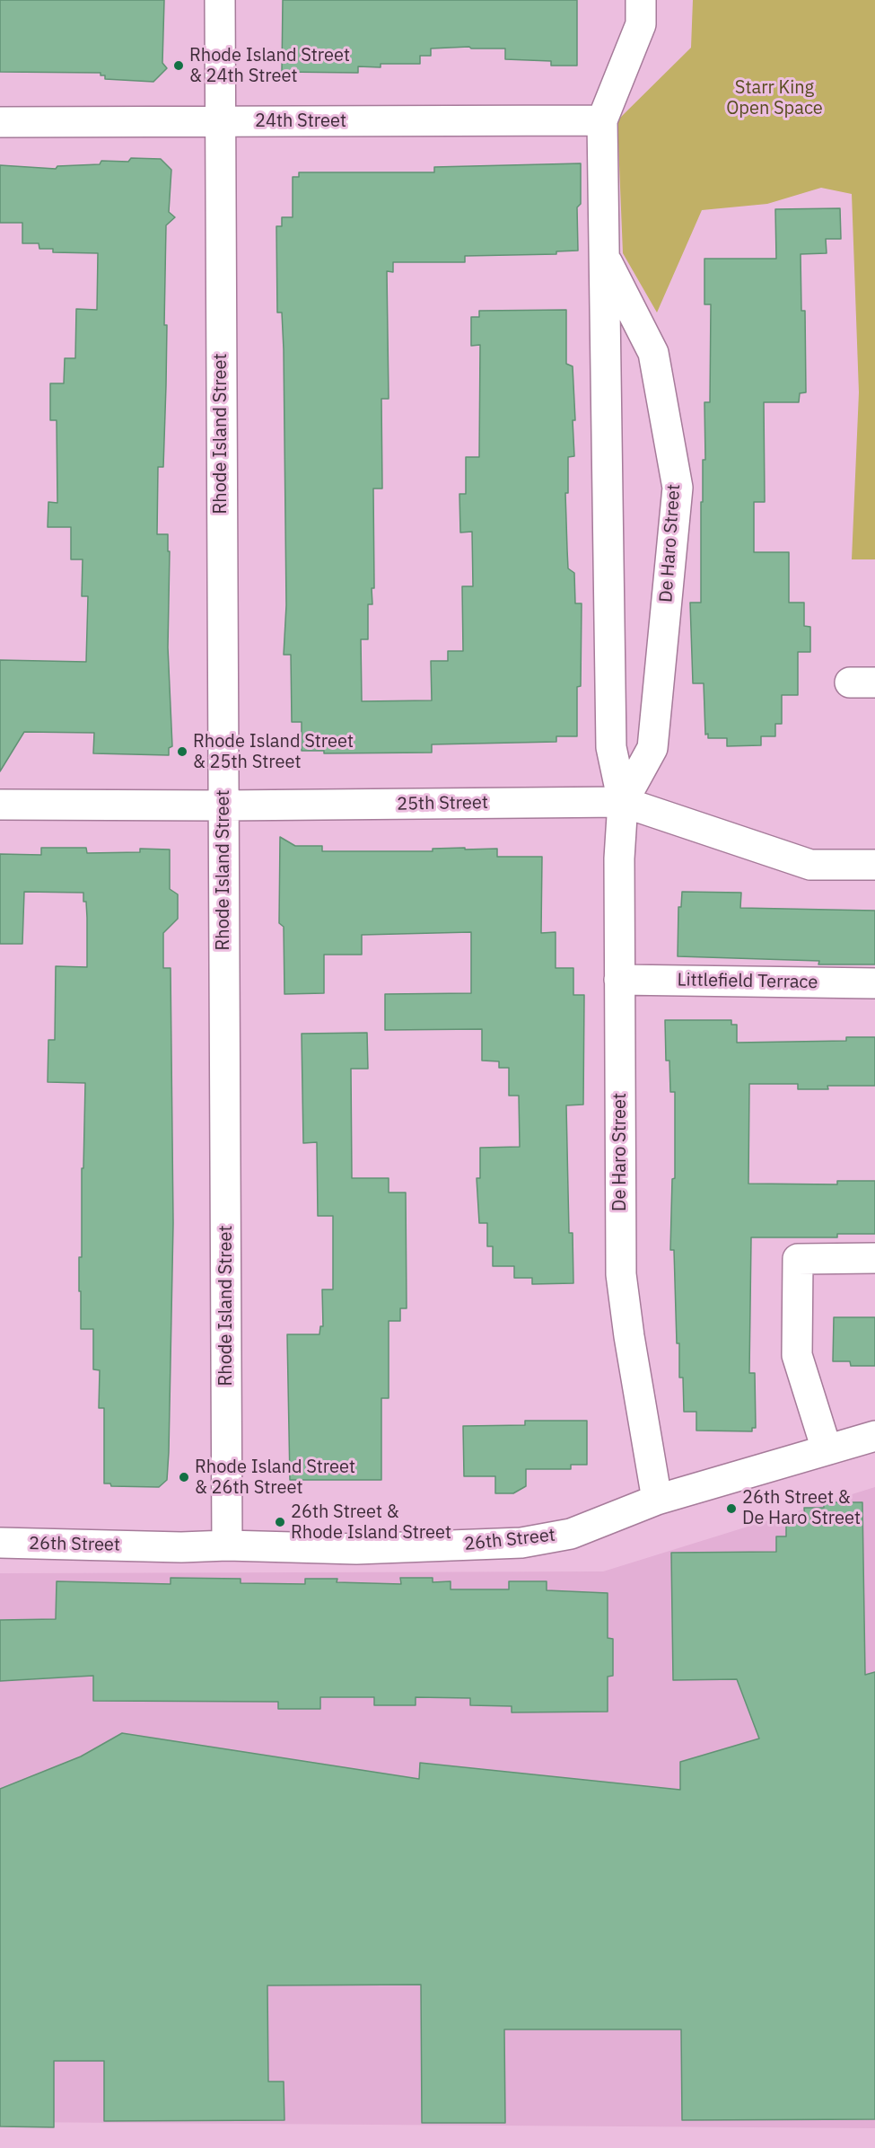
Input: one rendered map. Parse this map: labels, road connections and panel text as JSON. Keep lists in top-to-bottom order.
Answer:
{
  "streets": {
    "street": [
      "24th Street",
      "Rhode Island Street",
      "De Haro Street",
      "25th Street",
      "Littlefield Terrace",
      "26th Street"
    ]
  },
  "crossings": [
    ["24th Street", "Rhode Island Street"],
    ["24th Street", "De Haro Street"],
    ["Rhode Island Street", "25th Street"],
    ["Rhode Island Street", "26th Street"],
    ["De Haro Street", "25th Street"],
    ["De Haro Street", "Littlefield Terrace"],
    ["De Haro Street", "26th Street"]
  ],
  "parks": ["Starr King Open Space"],
  "places": [
    "Rhode Island Street & 24th Street",
    "Rhode Island Street & 25th Street",
    "Rhode Island Street & 26th Street",
    "26th Street & De Haro Street",
    "26th Street & Rhode Island Street"
  ]
}
